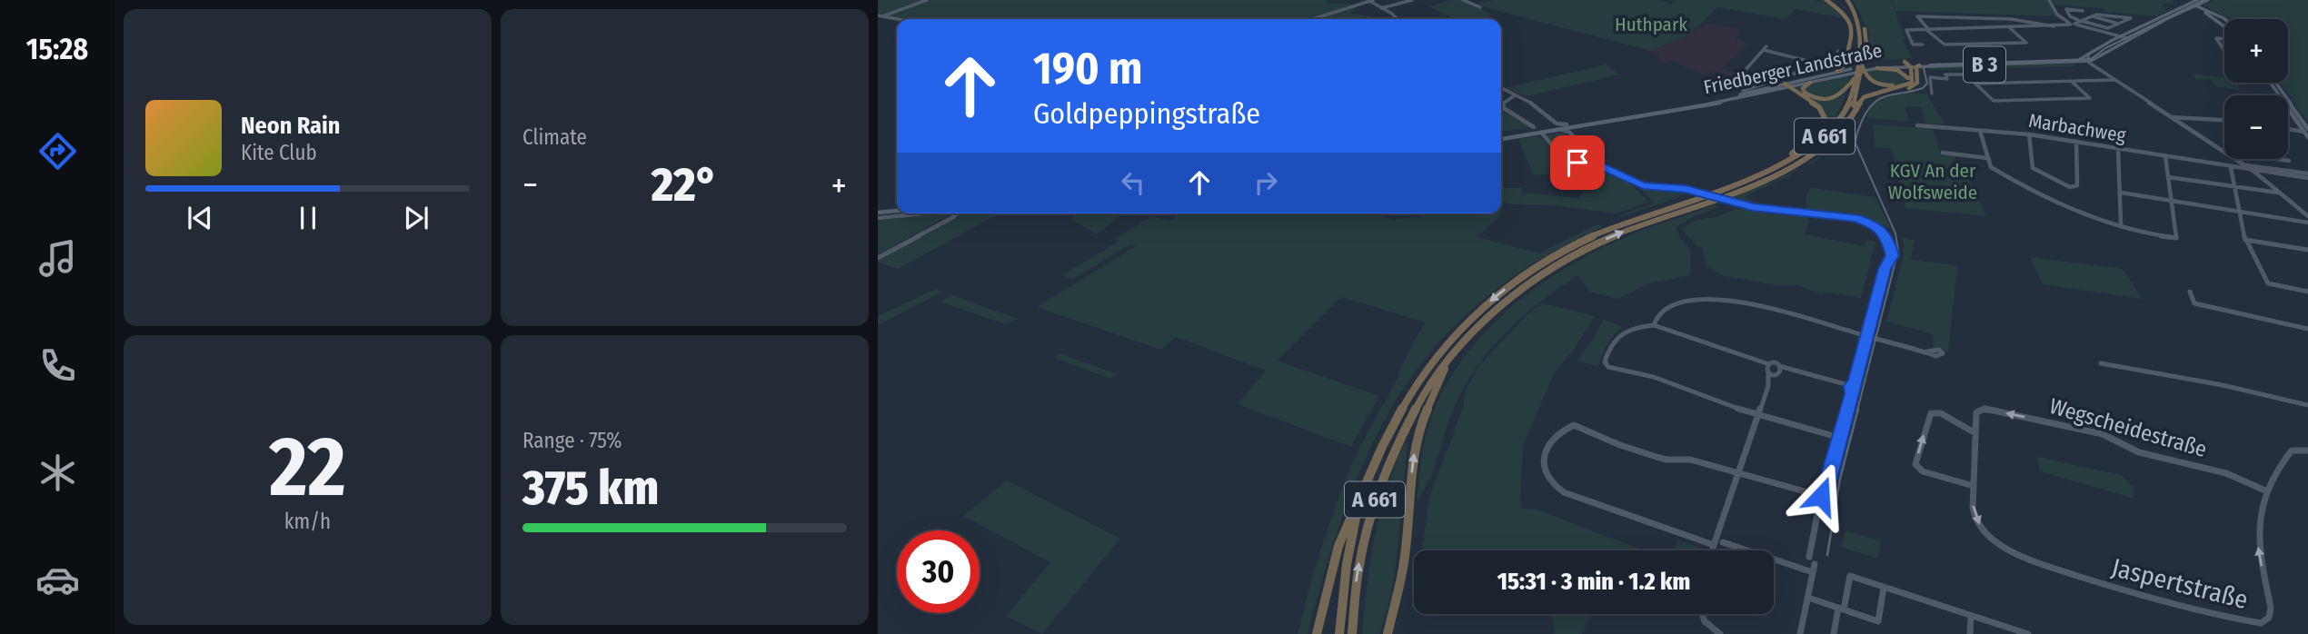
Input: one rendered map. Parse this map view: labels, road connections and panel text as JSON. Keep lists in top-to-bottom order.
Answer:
{
  "streets": {
    "highway": ["A 661"],
    "main road": ["B 3", "Friedberger Landstraße"],
    "street": ["Marbachweg", "Wegscheidestraße", "Jaspertstraße"]
  },
  "crossings": [
    ["Wegscheidestraße", "Jaspertstraße"]
  ],
  "one_way": ["Wegscheidestraße"],
  "parks": ["Huthpark", "KGV An der Wolfsweide"],
  "page": {
    "tabs": "15:28",
    "tile": [
      "Climate",
      ["22", "km/h"],
      ["Range · 75%", "375 km"]
    ],
    "map_buttons": ["+", "−"],
    "turn": ["190 m", "Goldpeppingstraße"],
    "song": ["Neon Rain", "Kite Club"],
    "heat": ["−", "22°", "+"],
    "limit": "30",
    "trip": "15:31 · 3 min · 1.2 km"
  }
}
